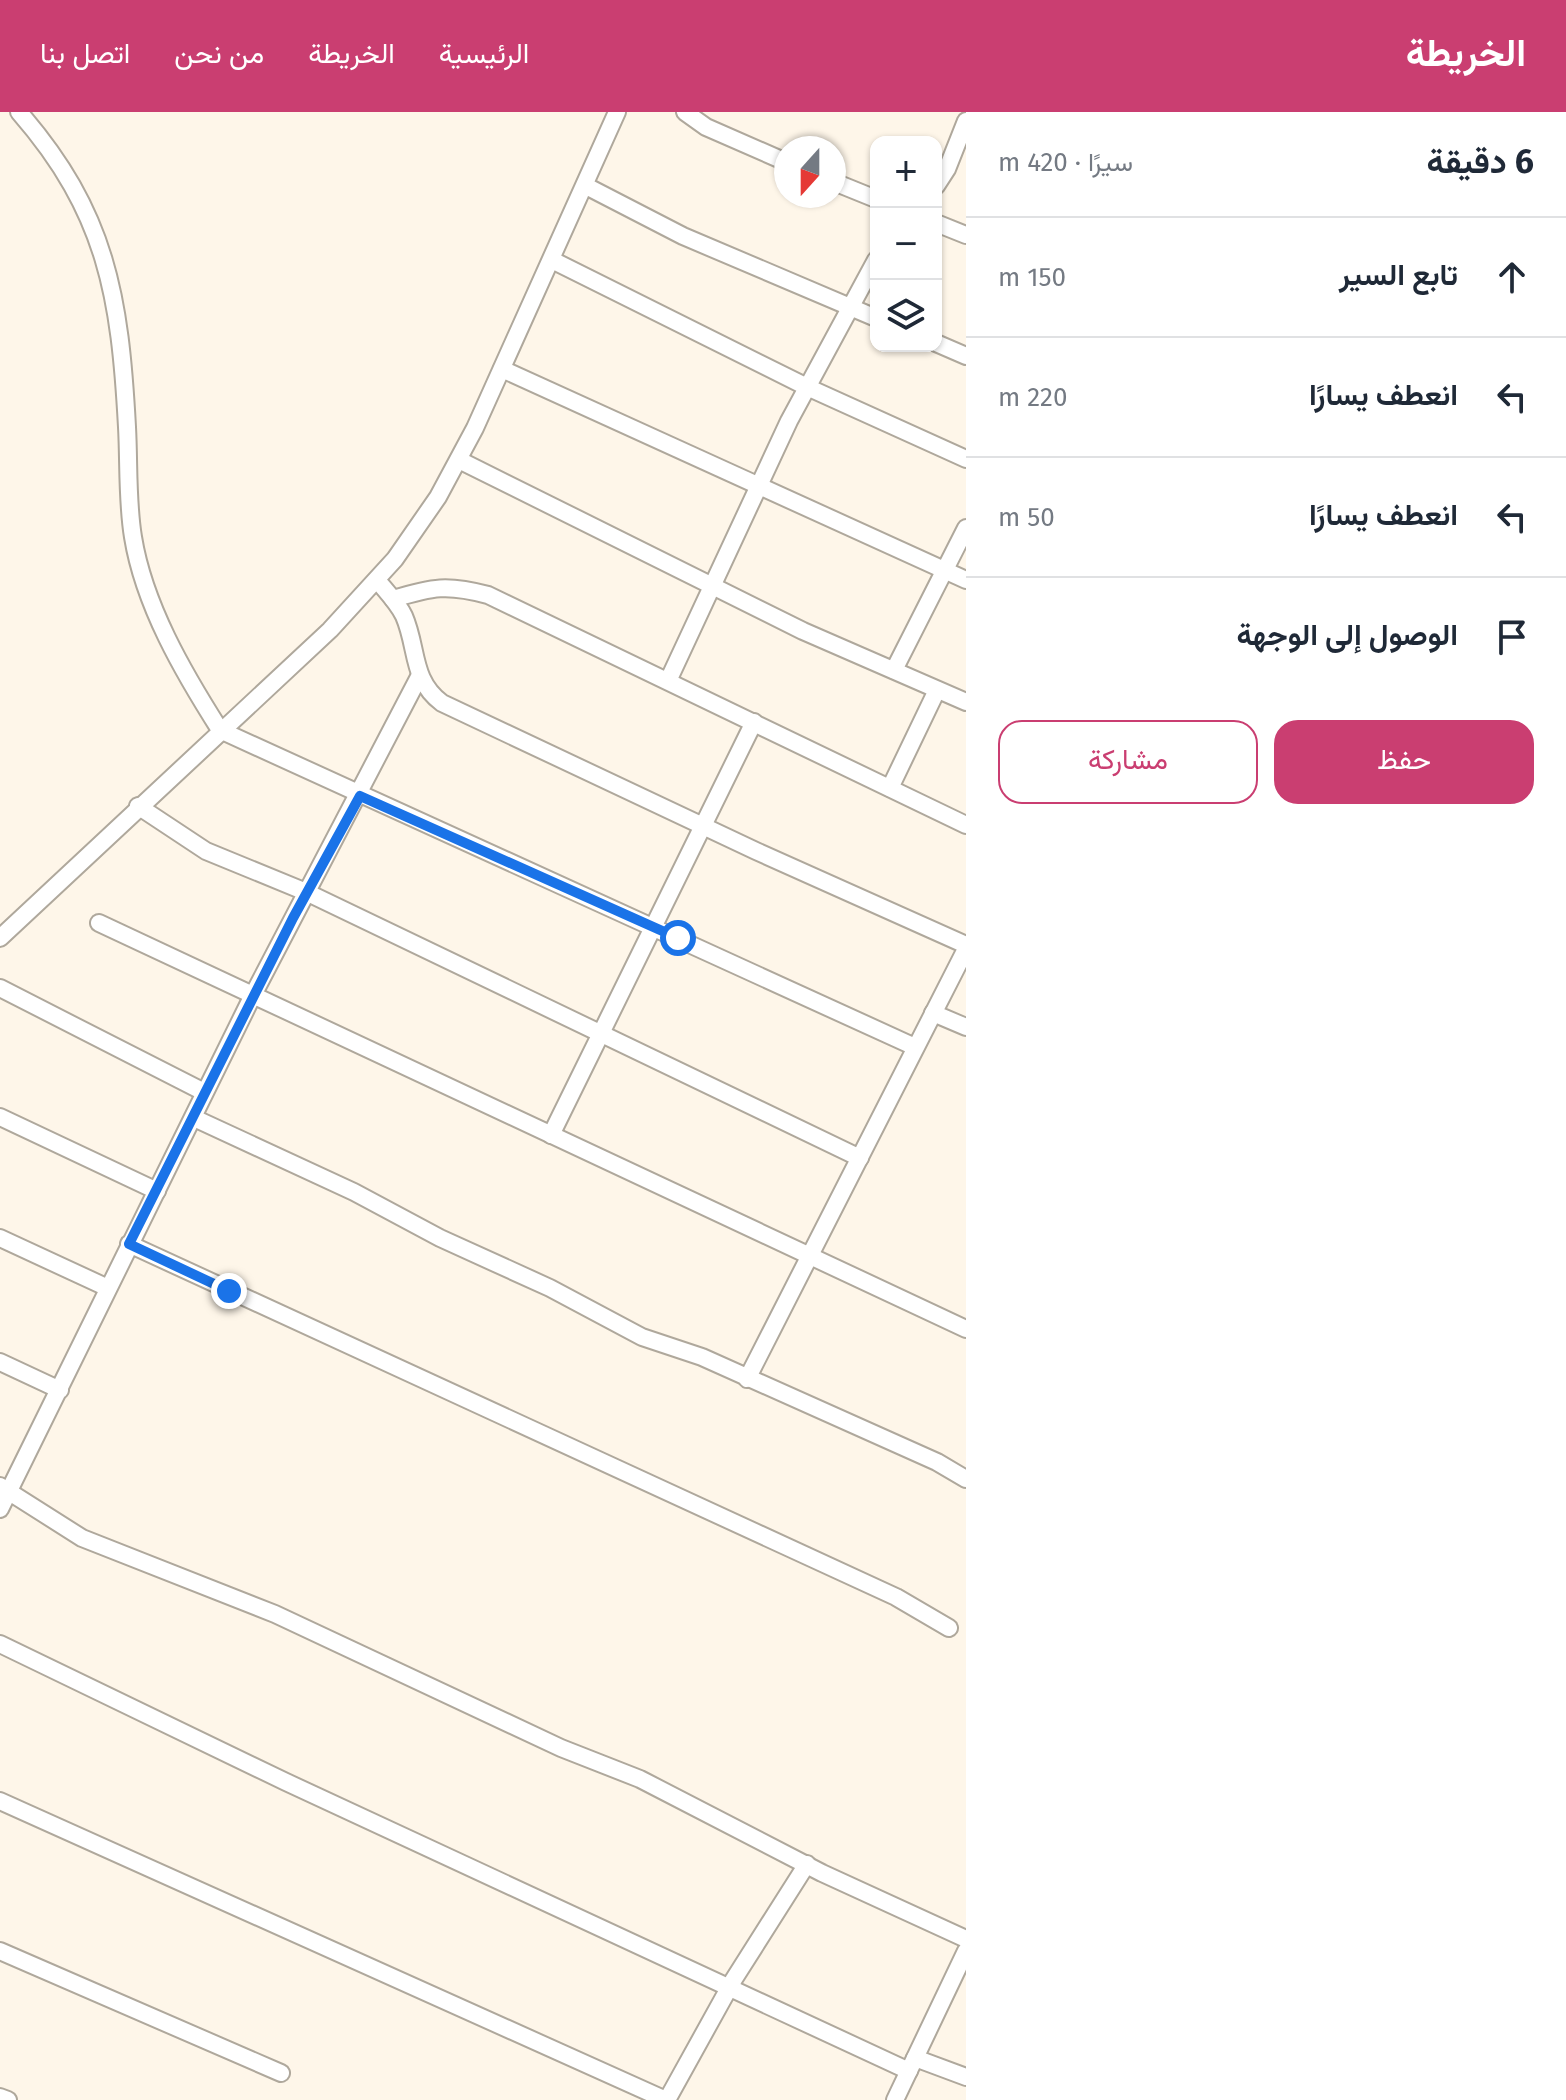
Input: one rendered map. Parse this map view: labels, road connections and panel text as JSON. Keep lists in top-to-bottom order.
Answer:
{
  "north": "bottom",
  "page": {
    "header": "الخريطة",
    "nav": [
      "الرئيسية",
      "الخريطة",
      "من نحن",
      "اتصل بنا"
    ],
    "heading": ["6 دقيقة", "سيرًا · 420 m"],
    "map_buttons": ["+", "−"],
    "list": [
      ["تابع السير", "150 m"],
      ["انعطف يسارًا", "220 m"],
      ["انعطف يسارًا", "50 m"],
      "الوصول إلى الوجهة"
    ],
    "buttons": ["حفظ", "مشاركة"]
  }
}
